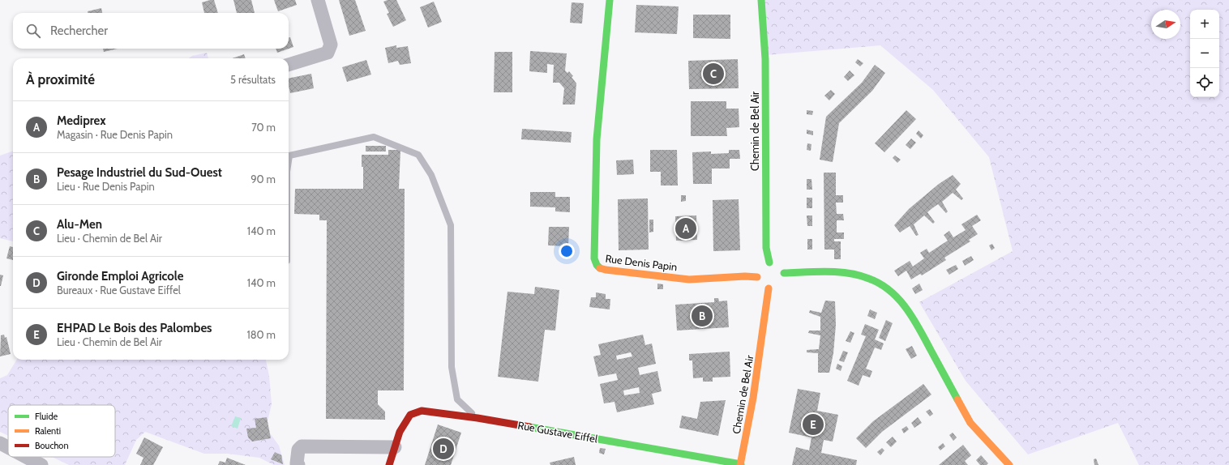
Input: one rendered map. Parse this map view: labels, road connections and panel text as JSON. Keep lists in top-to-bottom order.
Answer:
{
  "streets": {
    "street": ["Chemin de Bel Air", "Rue Denis Papin", "Rue Gustave Eiffel"]
  },
  "crossings": [
    ["Chemin de Bel Air", "Rue Gustave Eiffel"]
  ],
  "legend": ["Fluide", "Ralenti", "Bouchon"],
  "north": "right",
  "page": {
    "map_buttons": ["+", "−"],
    "search": "Rechercher",
    "heading": ["À proximité", "5 résultats"],
    "pins": [
      "C",
      "A",
      "B",
      "E",
      "D"
    ],
    "list": [
      {
        "mark": "A",
        "name": "Mediprex",
        "note": "Magasin · Rue Denis Papin",
        "value": "70 m"
      },
      {
        "mark": "B",
        "name": "Pesage Industriel du Sud-Ouest",
        "note": "Lieu · Rue Denis Papin",
        "value": "90 m"
      },
      {
        "mark": "C",
        "name": "Alu-Men",
        "note": "Lieu · Chemin de Bel Air",
        "value": "140 m"
      },
      {
        "mark": "D",
        "name": "Gironde Emploi Agricole",
        "note": "Bureaux · Rue Gustave Eiffel",
        "value": "140 m"
      },
      {
        "mark": "E",
        "name": "EHPAD Le Bois des Palombes",
        "note": "Lieu · Chemin de Bel Air",
        "value": "180 m"
      }
    ]
  }
}
